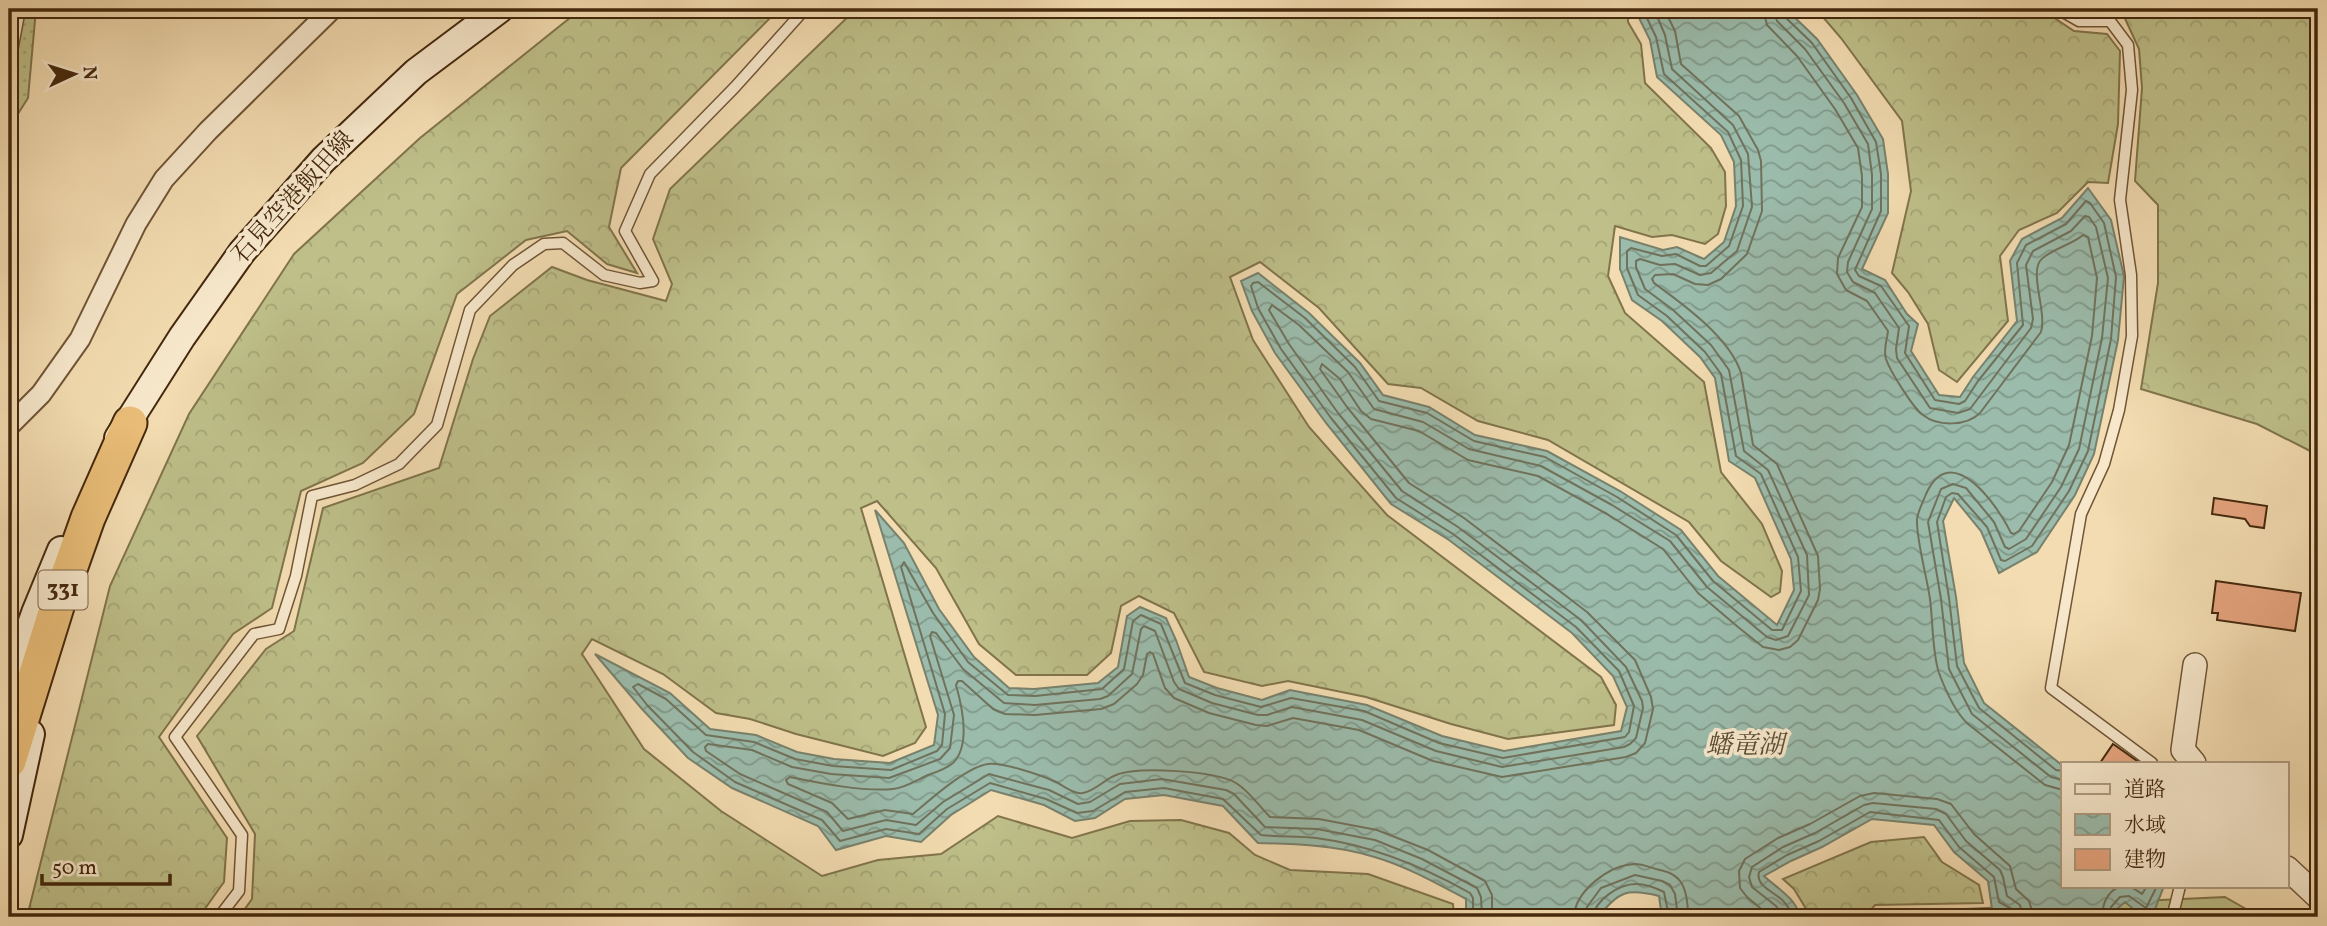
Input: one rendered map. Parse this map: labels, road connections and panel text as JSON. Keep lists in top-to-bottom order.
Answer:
{
  "streets": {
    "highway": ["331"],
    "main road": ["石見空港飯田線"]
  },
  "crossings": [
    ["石見空港飯田線", "331"]
  ],
  "water": ["蟠竜湖"],
  "legend": ["道路", "水域", "建物"],
  "scale_bar": "50 m",
  "north": "right"
}
